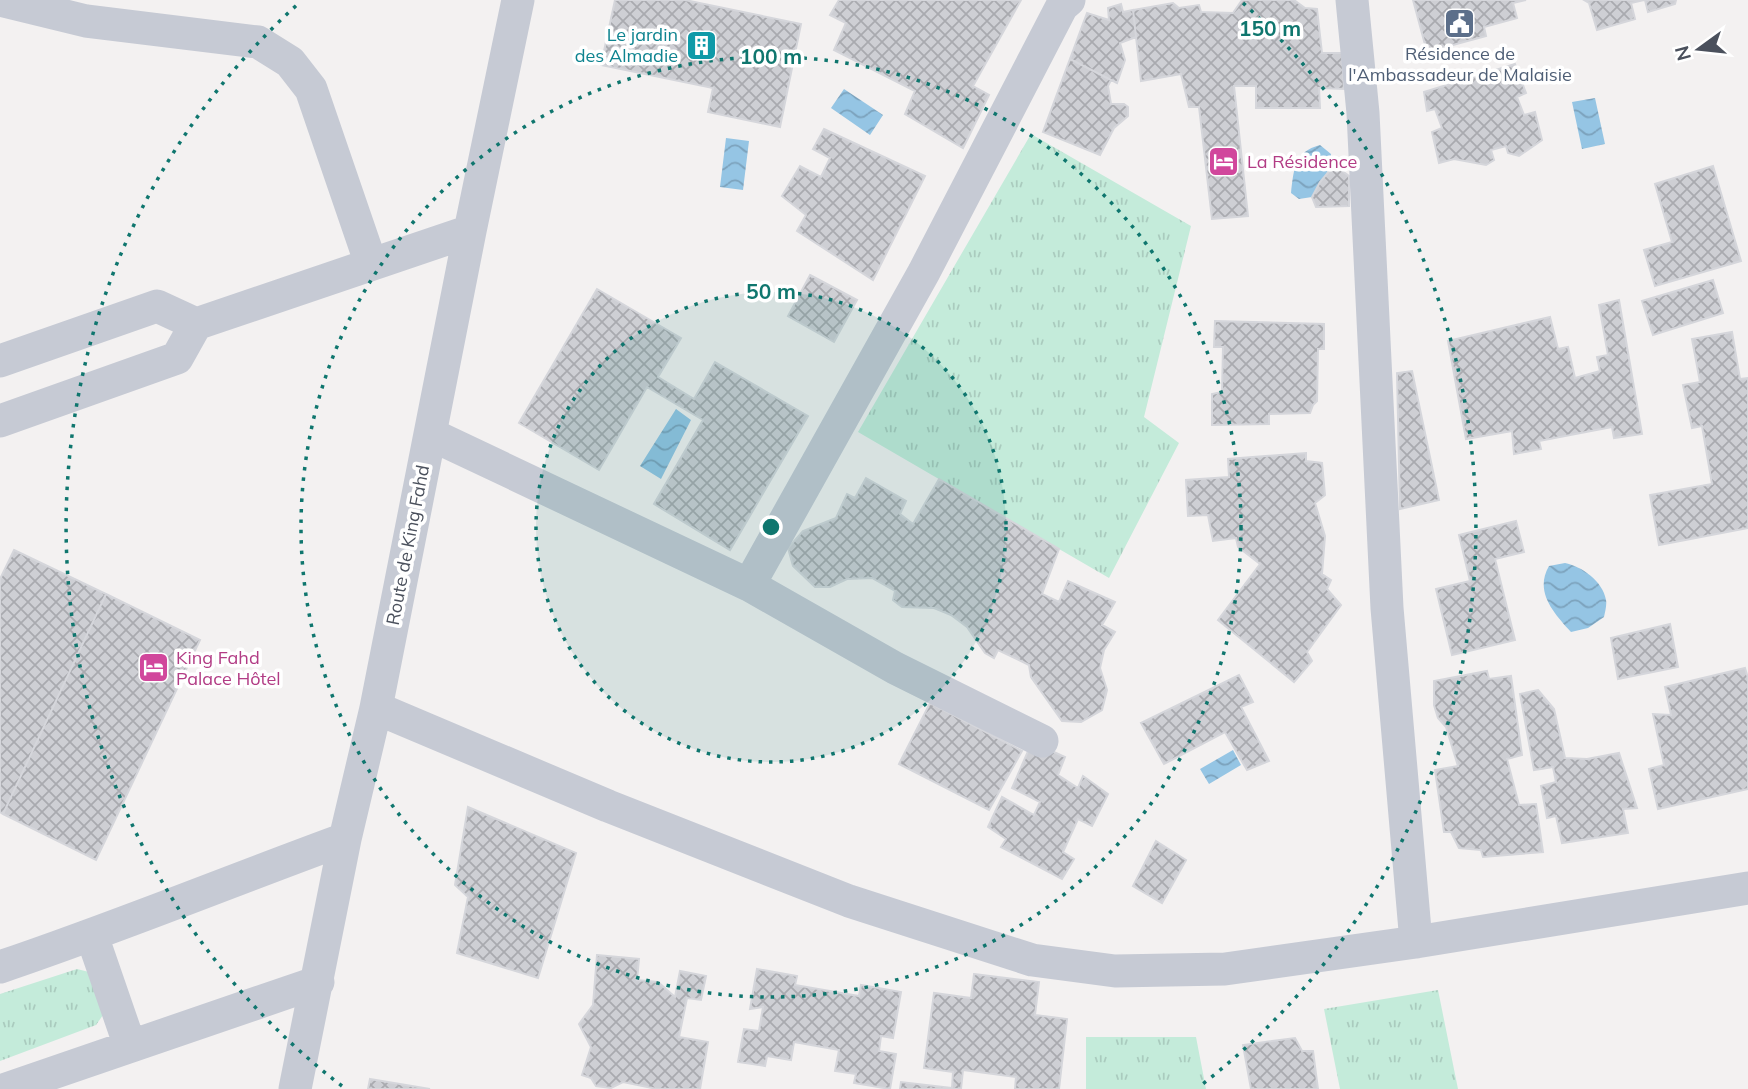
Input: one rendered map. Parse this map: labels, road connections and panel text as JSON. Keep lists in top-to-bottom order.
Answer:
{
  "streets": {
    "street": ["Route de King Fahd"]
  },
  "places": {
    "public building": ["Résidence de l'Ambassadeur de Malaisie"],
    "building": ["Le jardin des Almadie"],
    "hotel": ["La Résidence", "King Fahd Palace Hôtel"]
  },
  "north": "left",
  "rings": ["150 m", "100 m", "50 m"]
}
